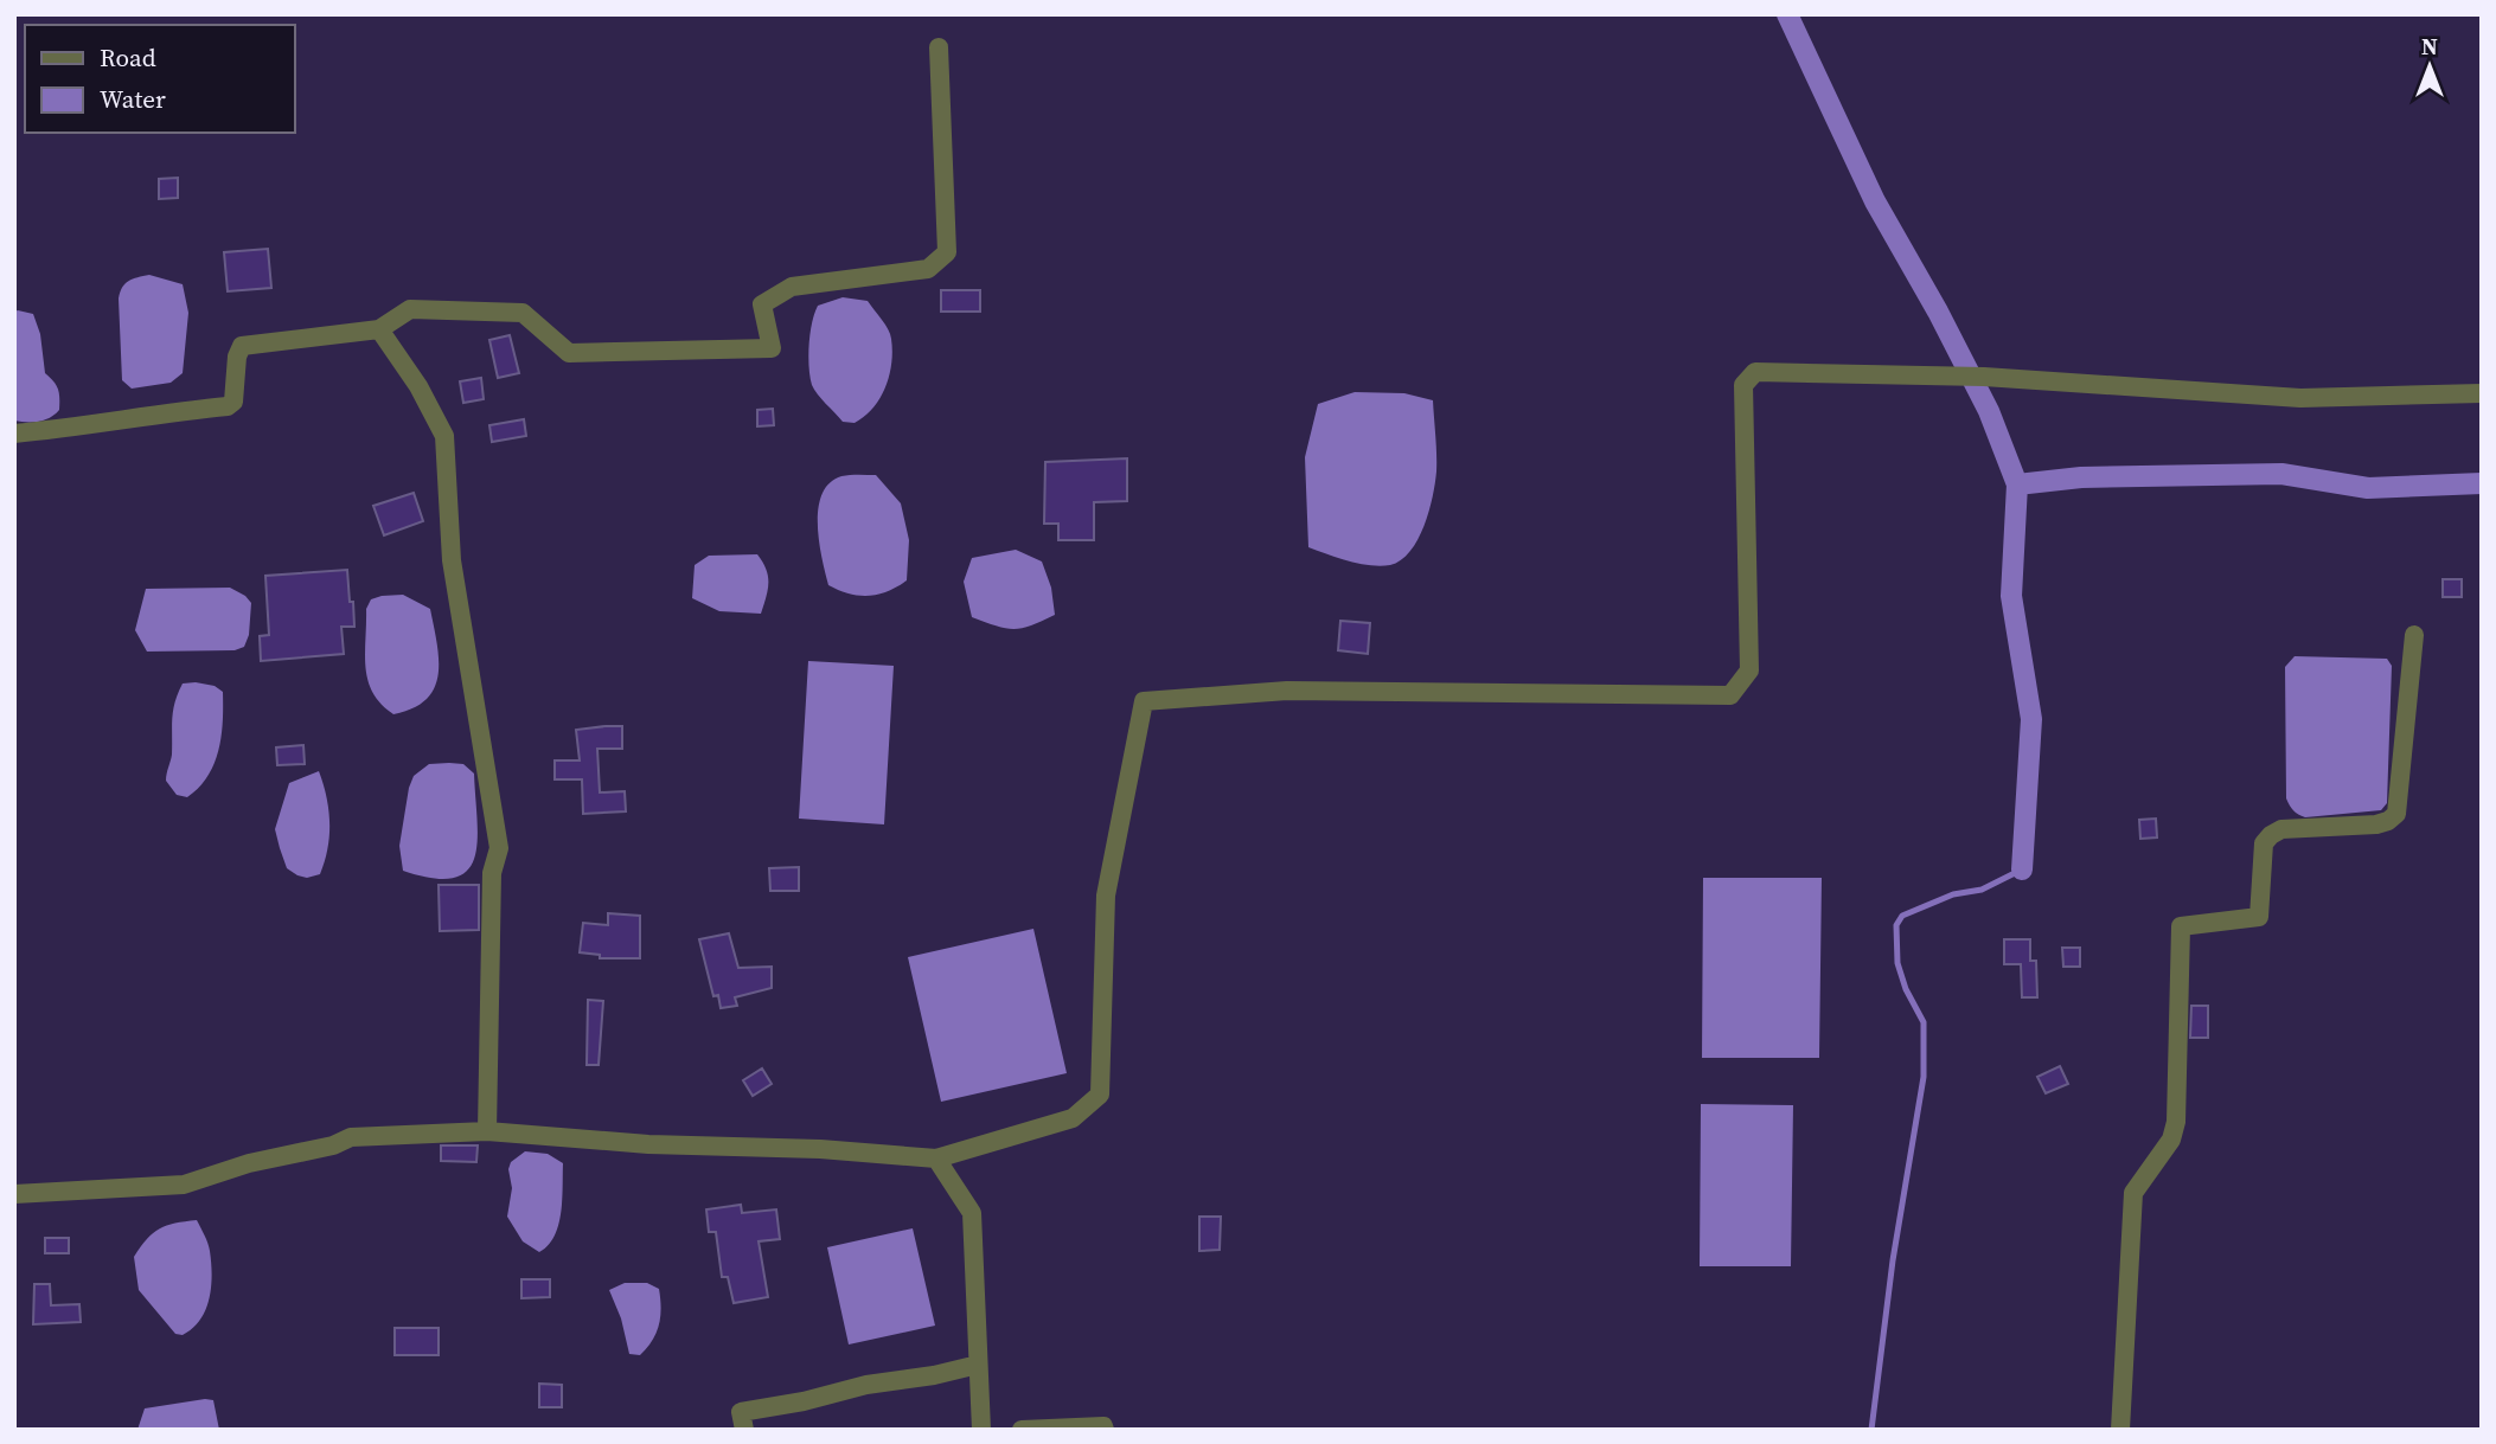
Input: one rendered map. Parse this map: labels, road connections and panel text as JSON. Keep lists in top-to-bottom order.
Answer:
{
  "legend": ["Road", "Water"],
  "north": "top"
}
